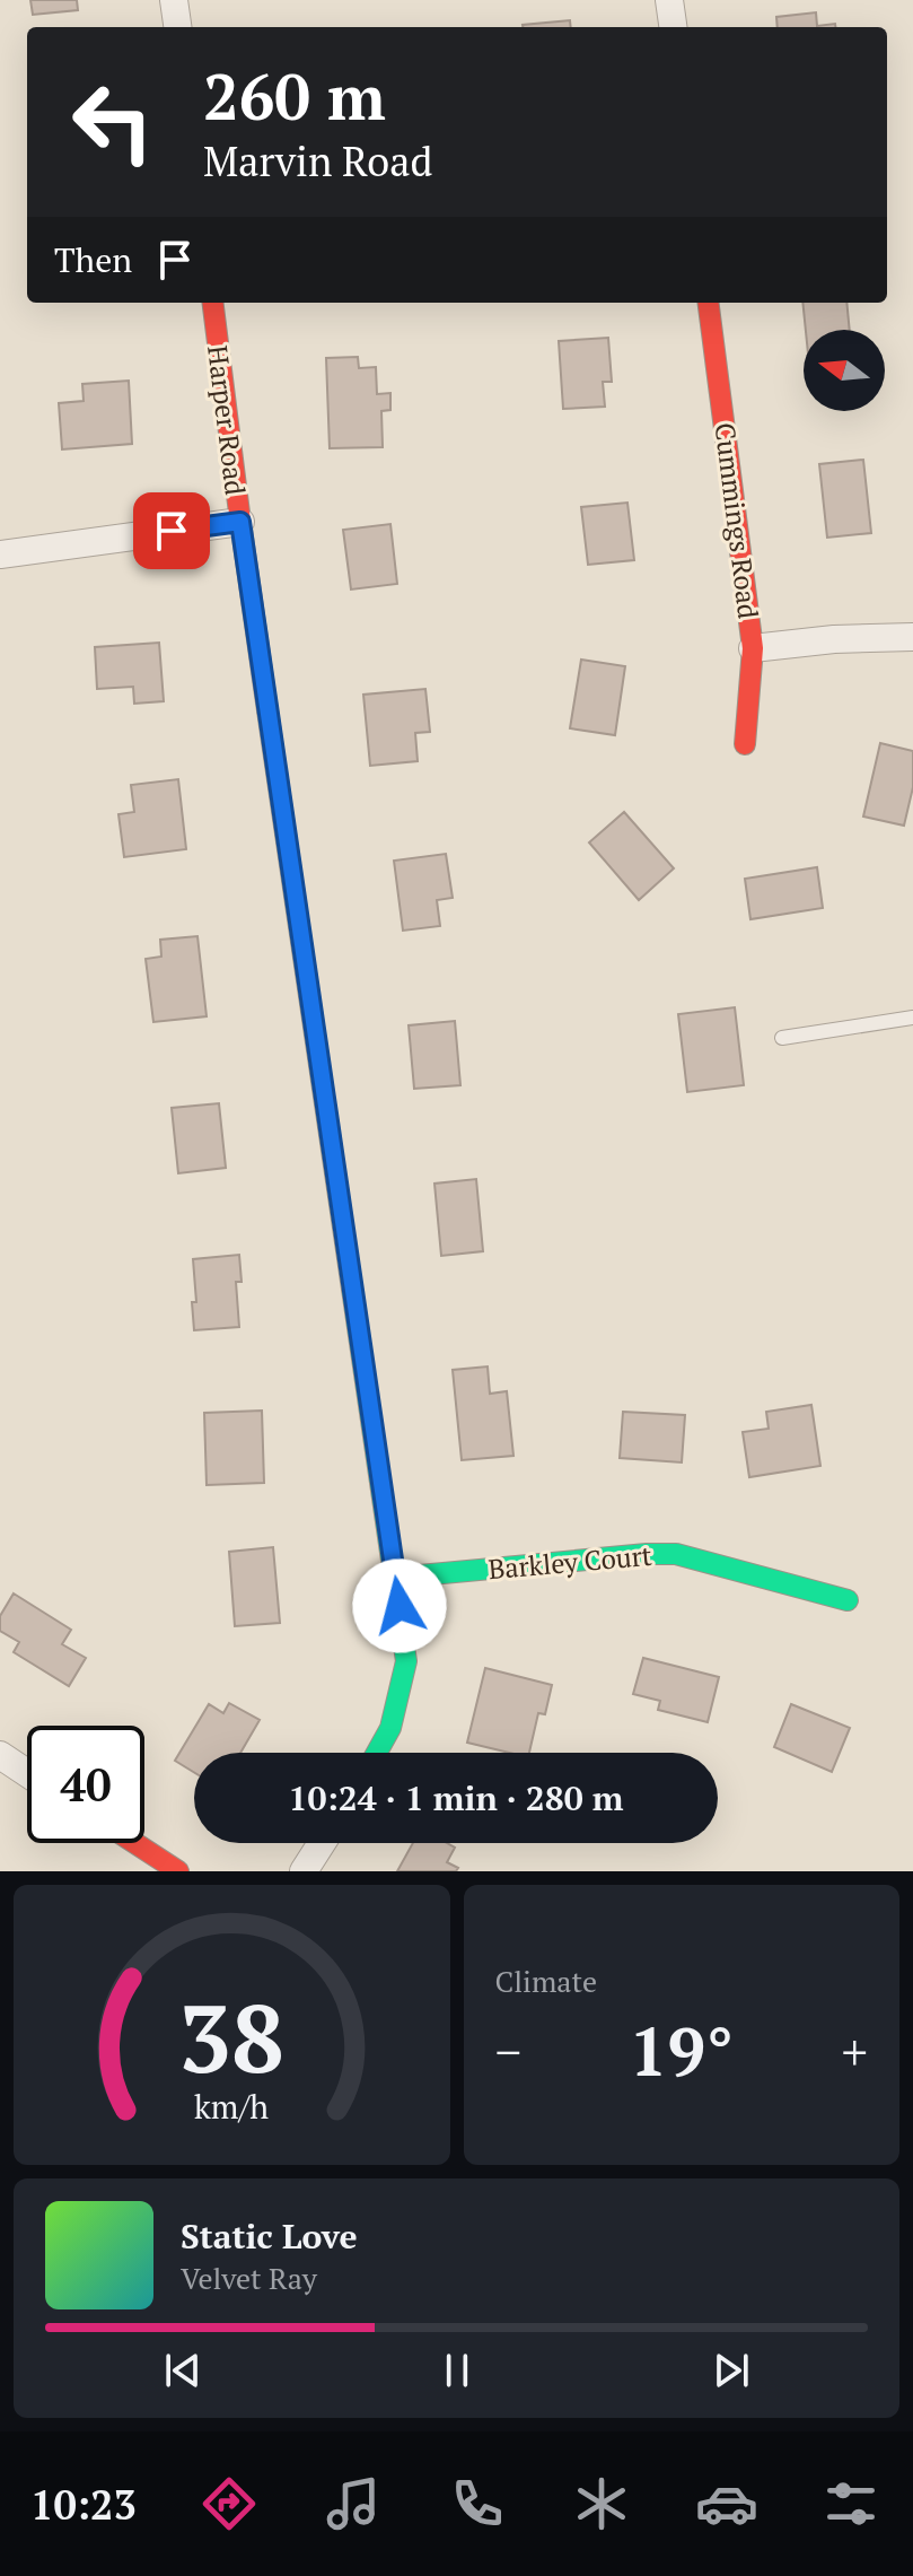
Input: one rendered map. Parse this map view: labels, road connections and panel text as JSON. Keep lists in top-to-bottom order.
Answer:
{
  "streets": {
    "street": ["Harper Road", "Cummings Road", "Barkley Court"]
  },
  "crossings": [
    ["Harper Road", "Barkley Court"]
  ],
  "north": "left",
  "page": {
    "turn": ["260 m", "Marvin Road"],
    "then": "Then",
    "limit": "40",
    "trip": "10:24 · 1 min · 280 m",
    "tile": "Climate",
    "heat": ["−", "19°", "+"],
    "song": ["Static Love", "Velvet Ray"],
    "tabs": "10:23",
    "gauge": ["38", "km/h"]
  }
}
